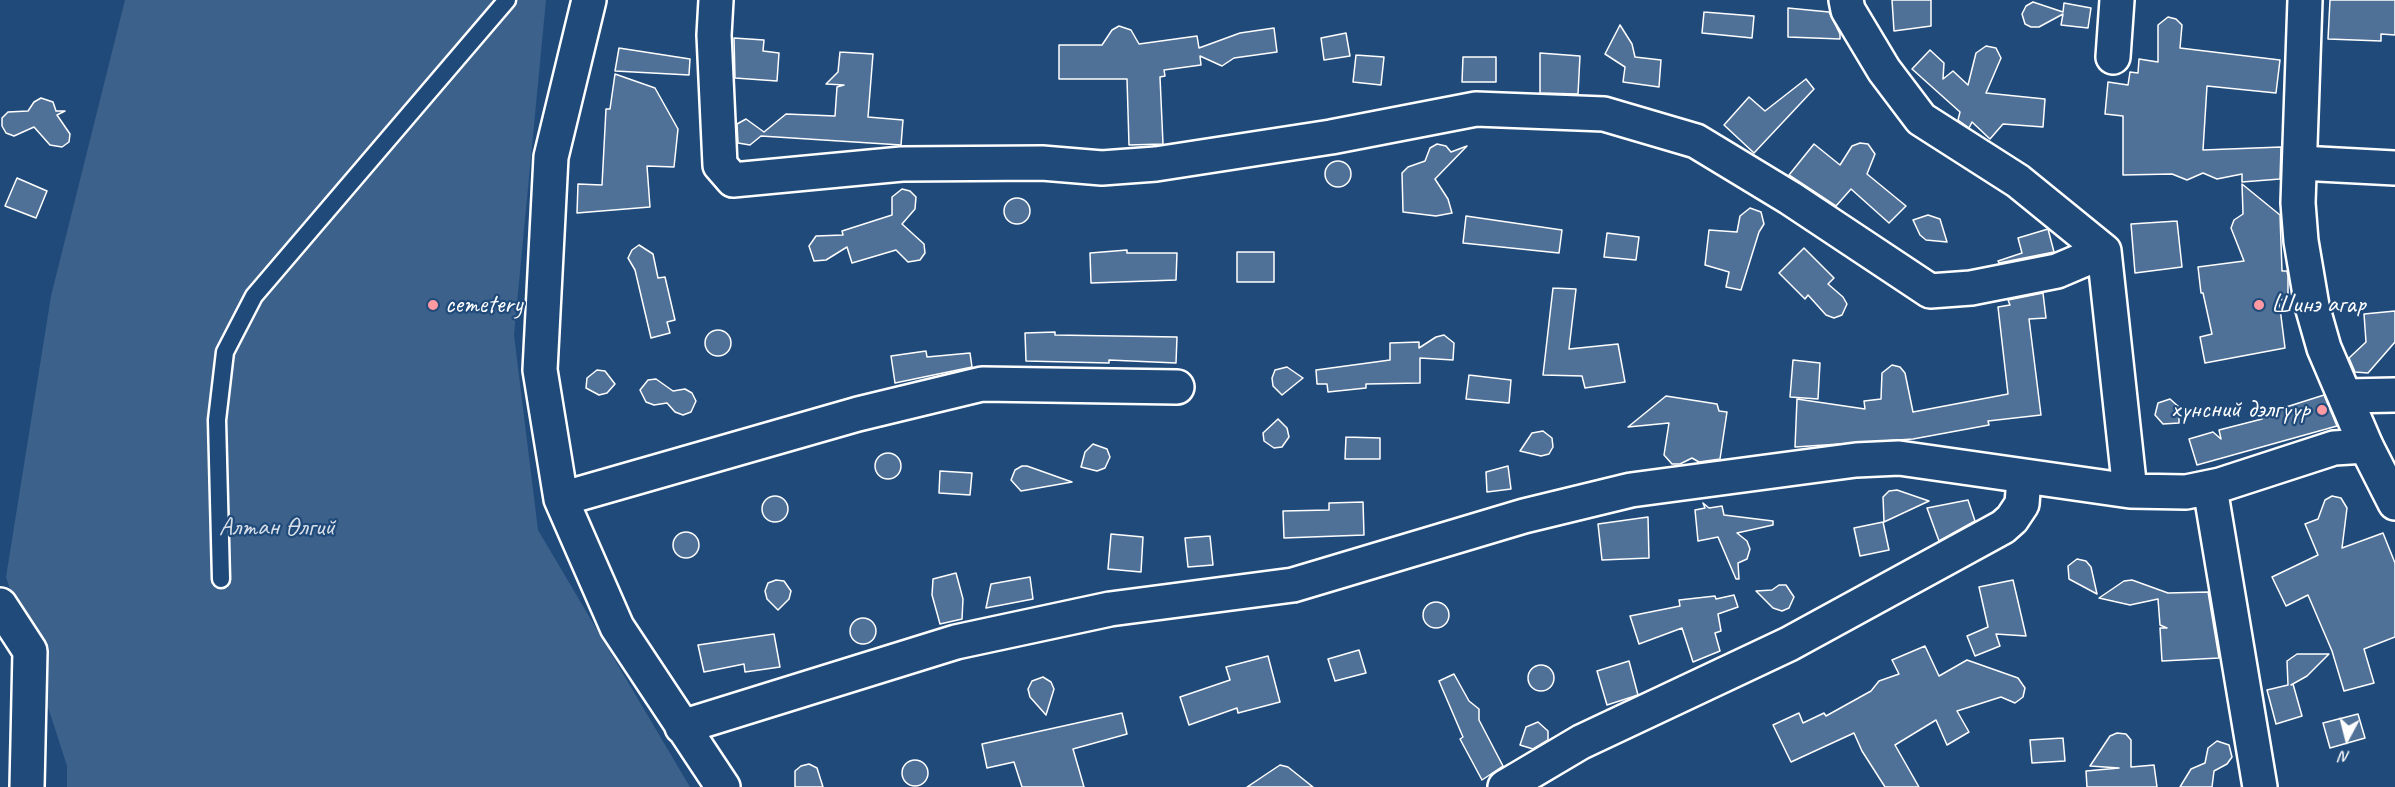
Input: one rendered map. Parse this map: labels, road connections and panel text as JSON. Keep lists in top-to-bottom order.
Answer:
{
  "parks": ["Алтан Өлгий"],
  "places": ["cemetery", "Шинэ агар", "хүнсний дэлгүүр"],
  "north": "bottom"
}
